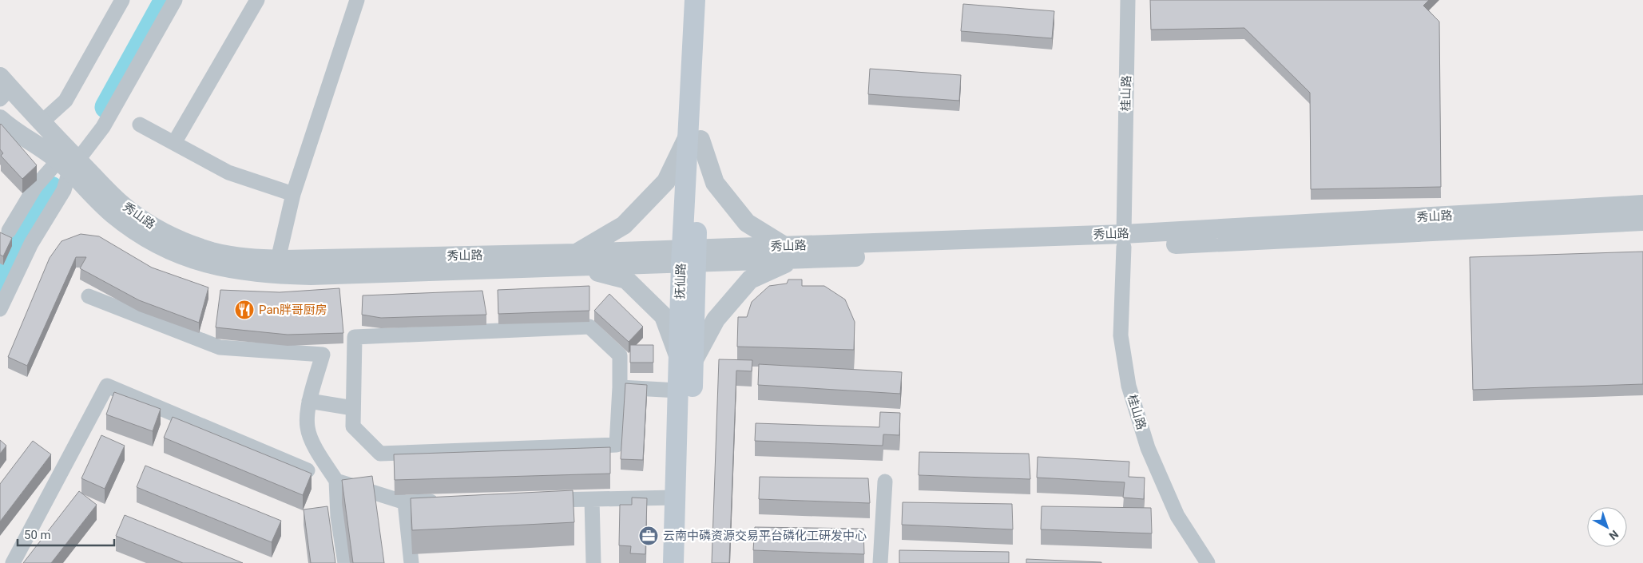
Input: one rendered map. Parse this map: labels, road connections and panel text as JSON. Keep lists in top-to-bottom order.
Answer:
{
  "streets": {
    "main road": ["抚仙路"],
    "street": ["桂山路", "秀山路"]
  },
  "crossings": [
    ["桂山路", "秀山路"],
    ["秀山路", "抚仙路"]
  ],
  "places": {
    "restaurant": ["Pan胖哥厨房"],
    "office": ["云南中磷资源交易平台磷化工研发中心"]
  },
  "scale_bar": "50 m",
  "north": "bottom right"
}
